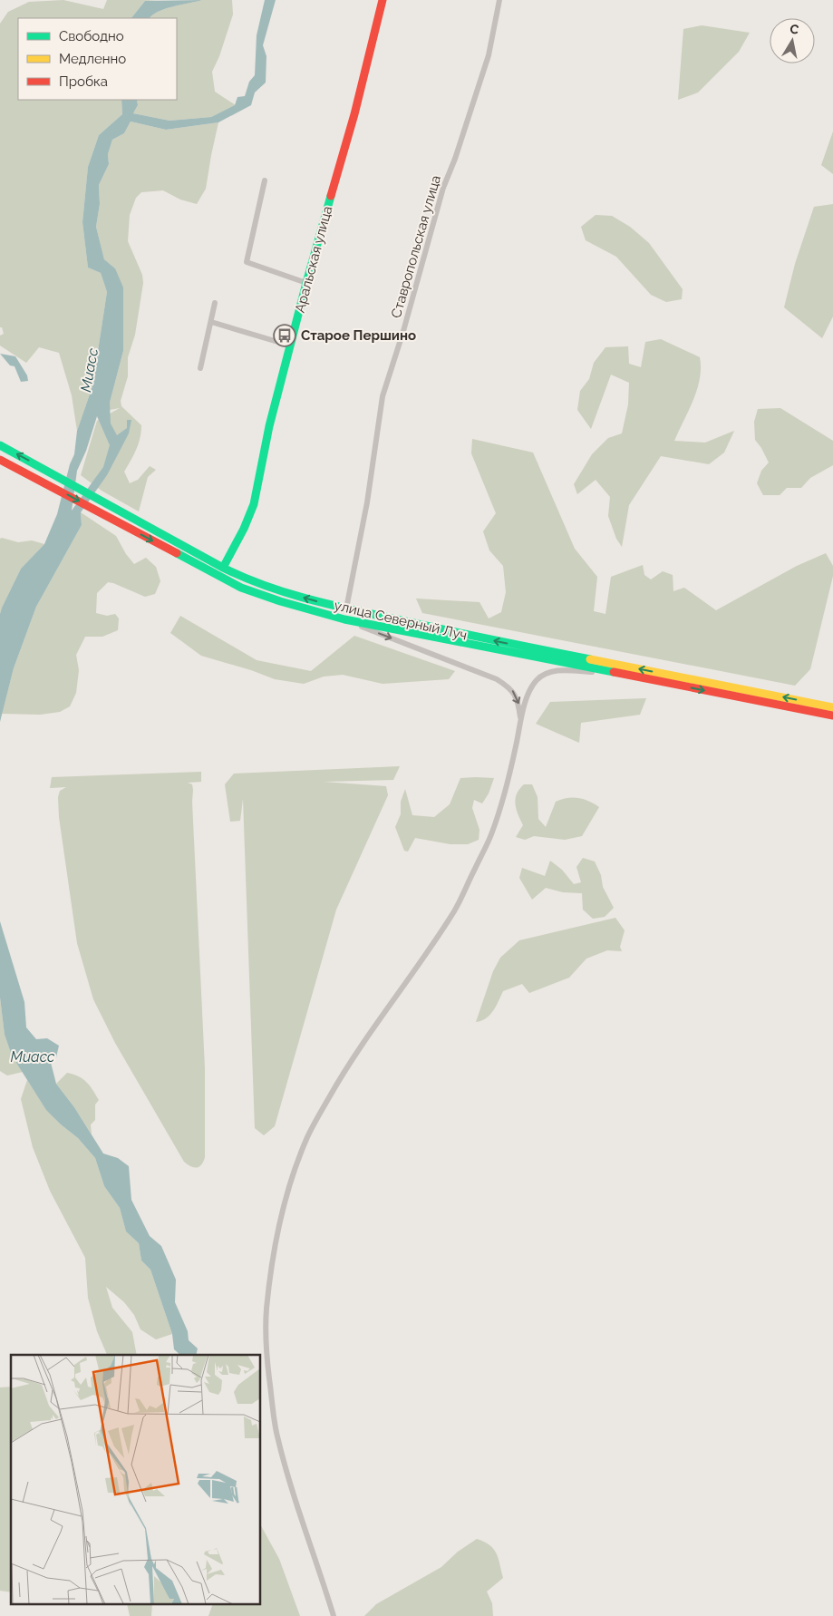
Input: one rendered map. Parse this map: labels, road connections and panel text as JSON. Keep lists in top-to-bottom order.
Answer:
{
  "streets": {
    "main road": ["Аральская улица", "улица Северный Луч"],
    "street": ["Ставропольская улица"]
  },
  "crossings": [
    ["Ставропольская улица", "улица Северный Луч"],
    ["Аральская улица", "улица Северный Луч"]
  ],
  "water": ["Миасс"],
  "places": {
    "bus stop": ["Старое Першино"]
  },
  "legend": ["Свободно", "Медленно", "Пробка"],
  "north": "top"
}
